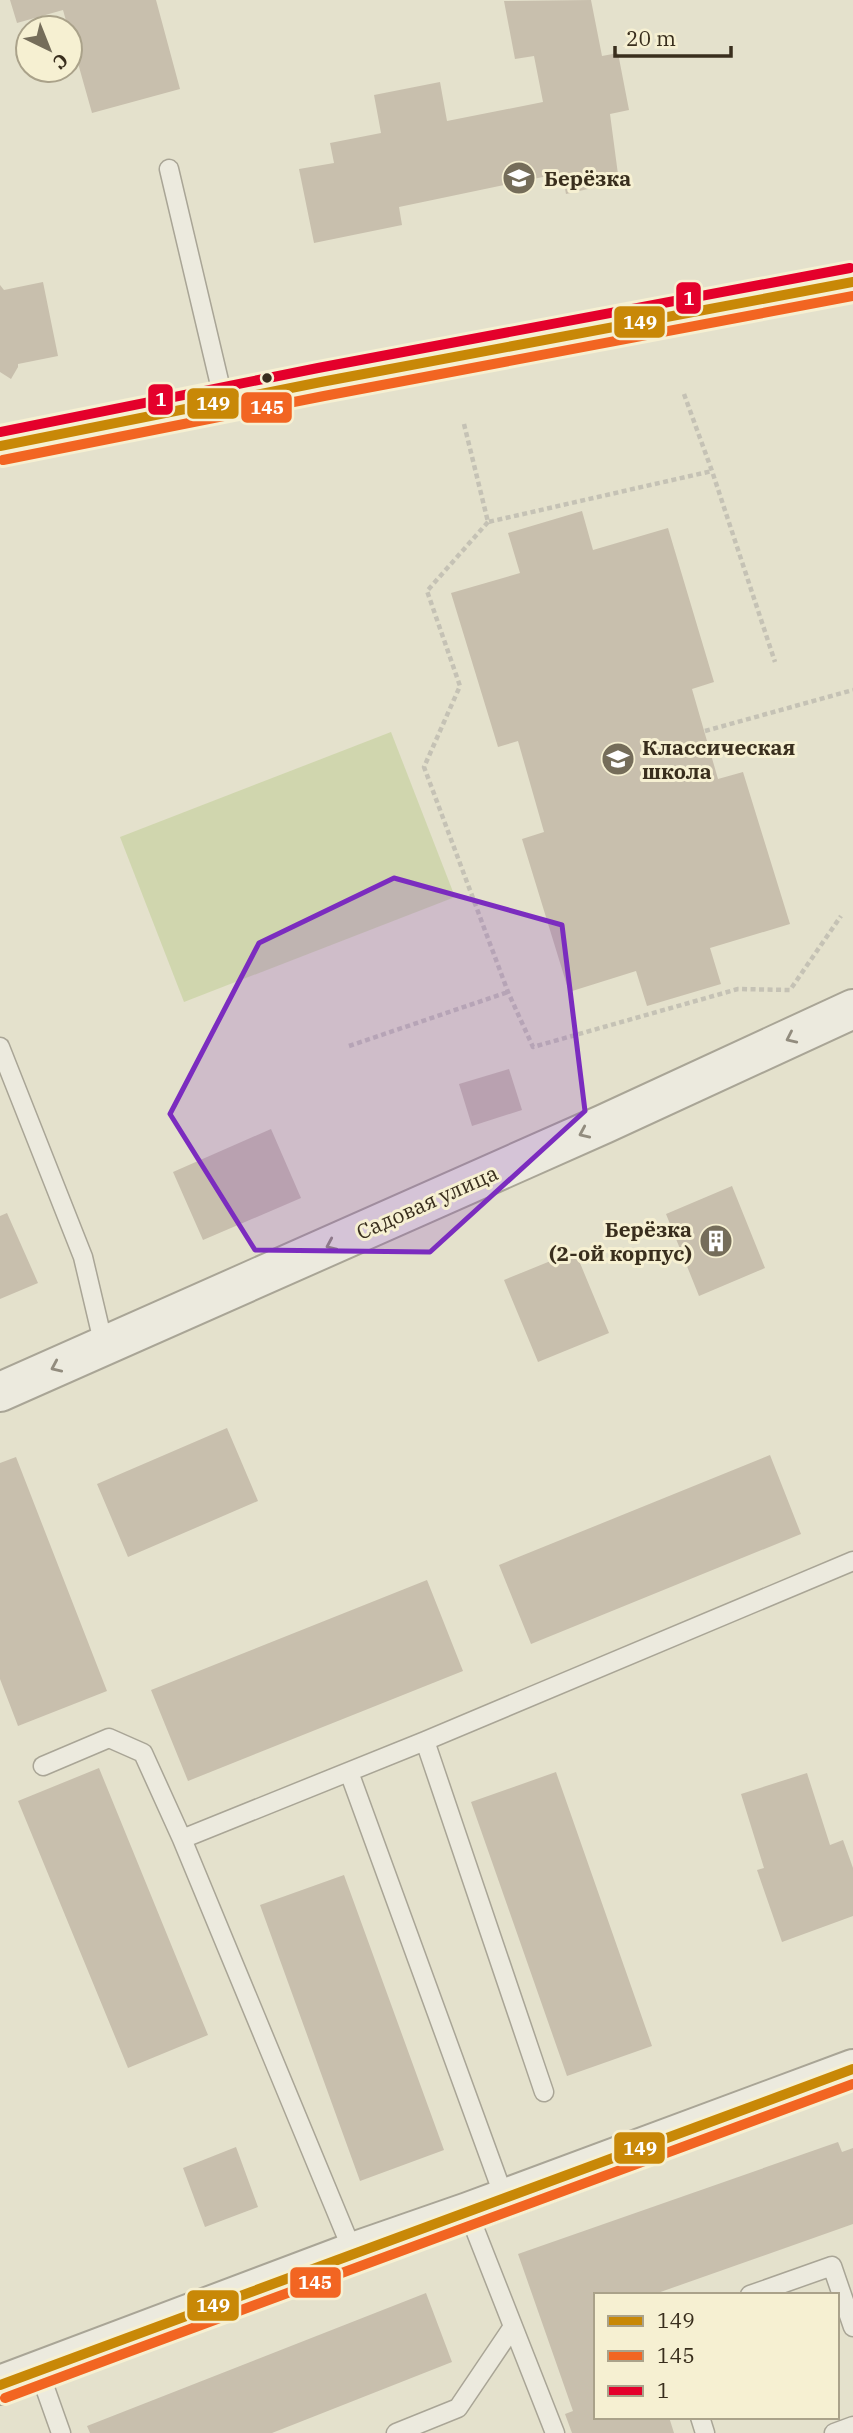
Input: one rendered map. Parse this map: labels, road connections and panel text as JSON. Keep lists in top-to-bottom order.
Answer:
{
  "streets": {
    "street": ["Садовая улица"]
  },
  "one_way": ["Садовая улица"],
  "places": {
    "school or university": ["Берёзка", "Классическая школа"],
    "building": ["Берёзка (2-ой корпус)"]
  },
  "lines": ["transit line 1", "transit line 149", "transit line 145"],
  "legend": ["149", "145", "1"],
  "scale_bar": "20 m",
  "north": "bottom right"
}
